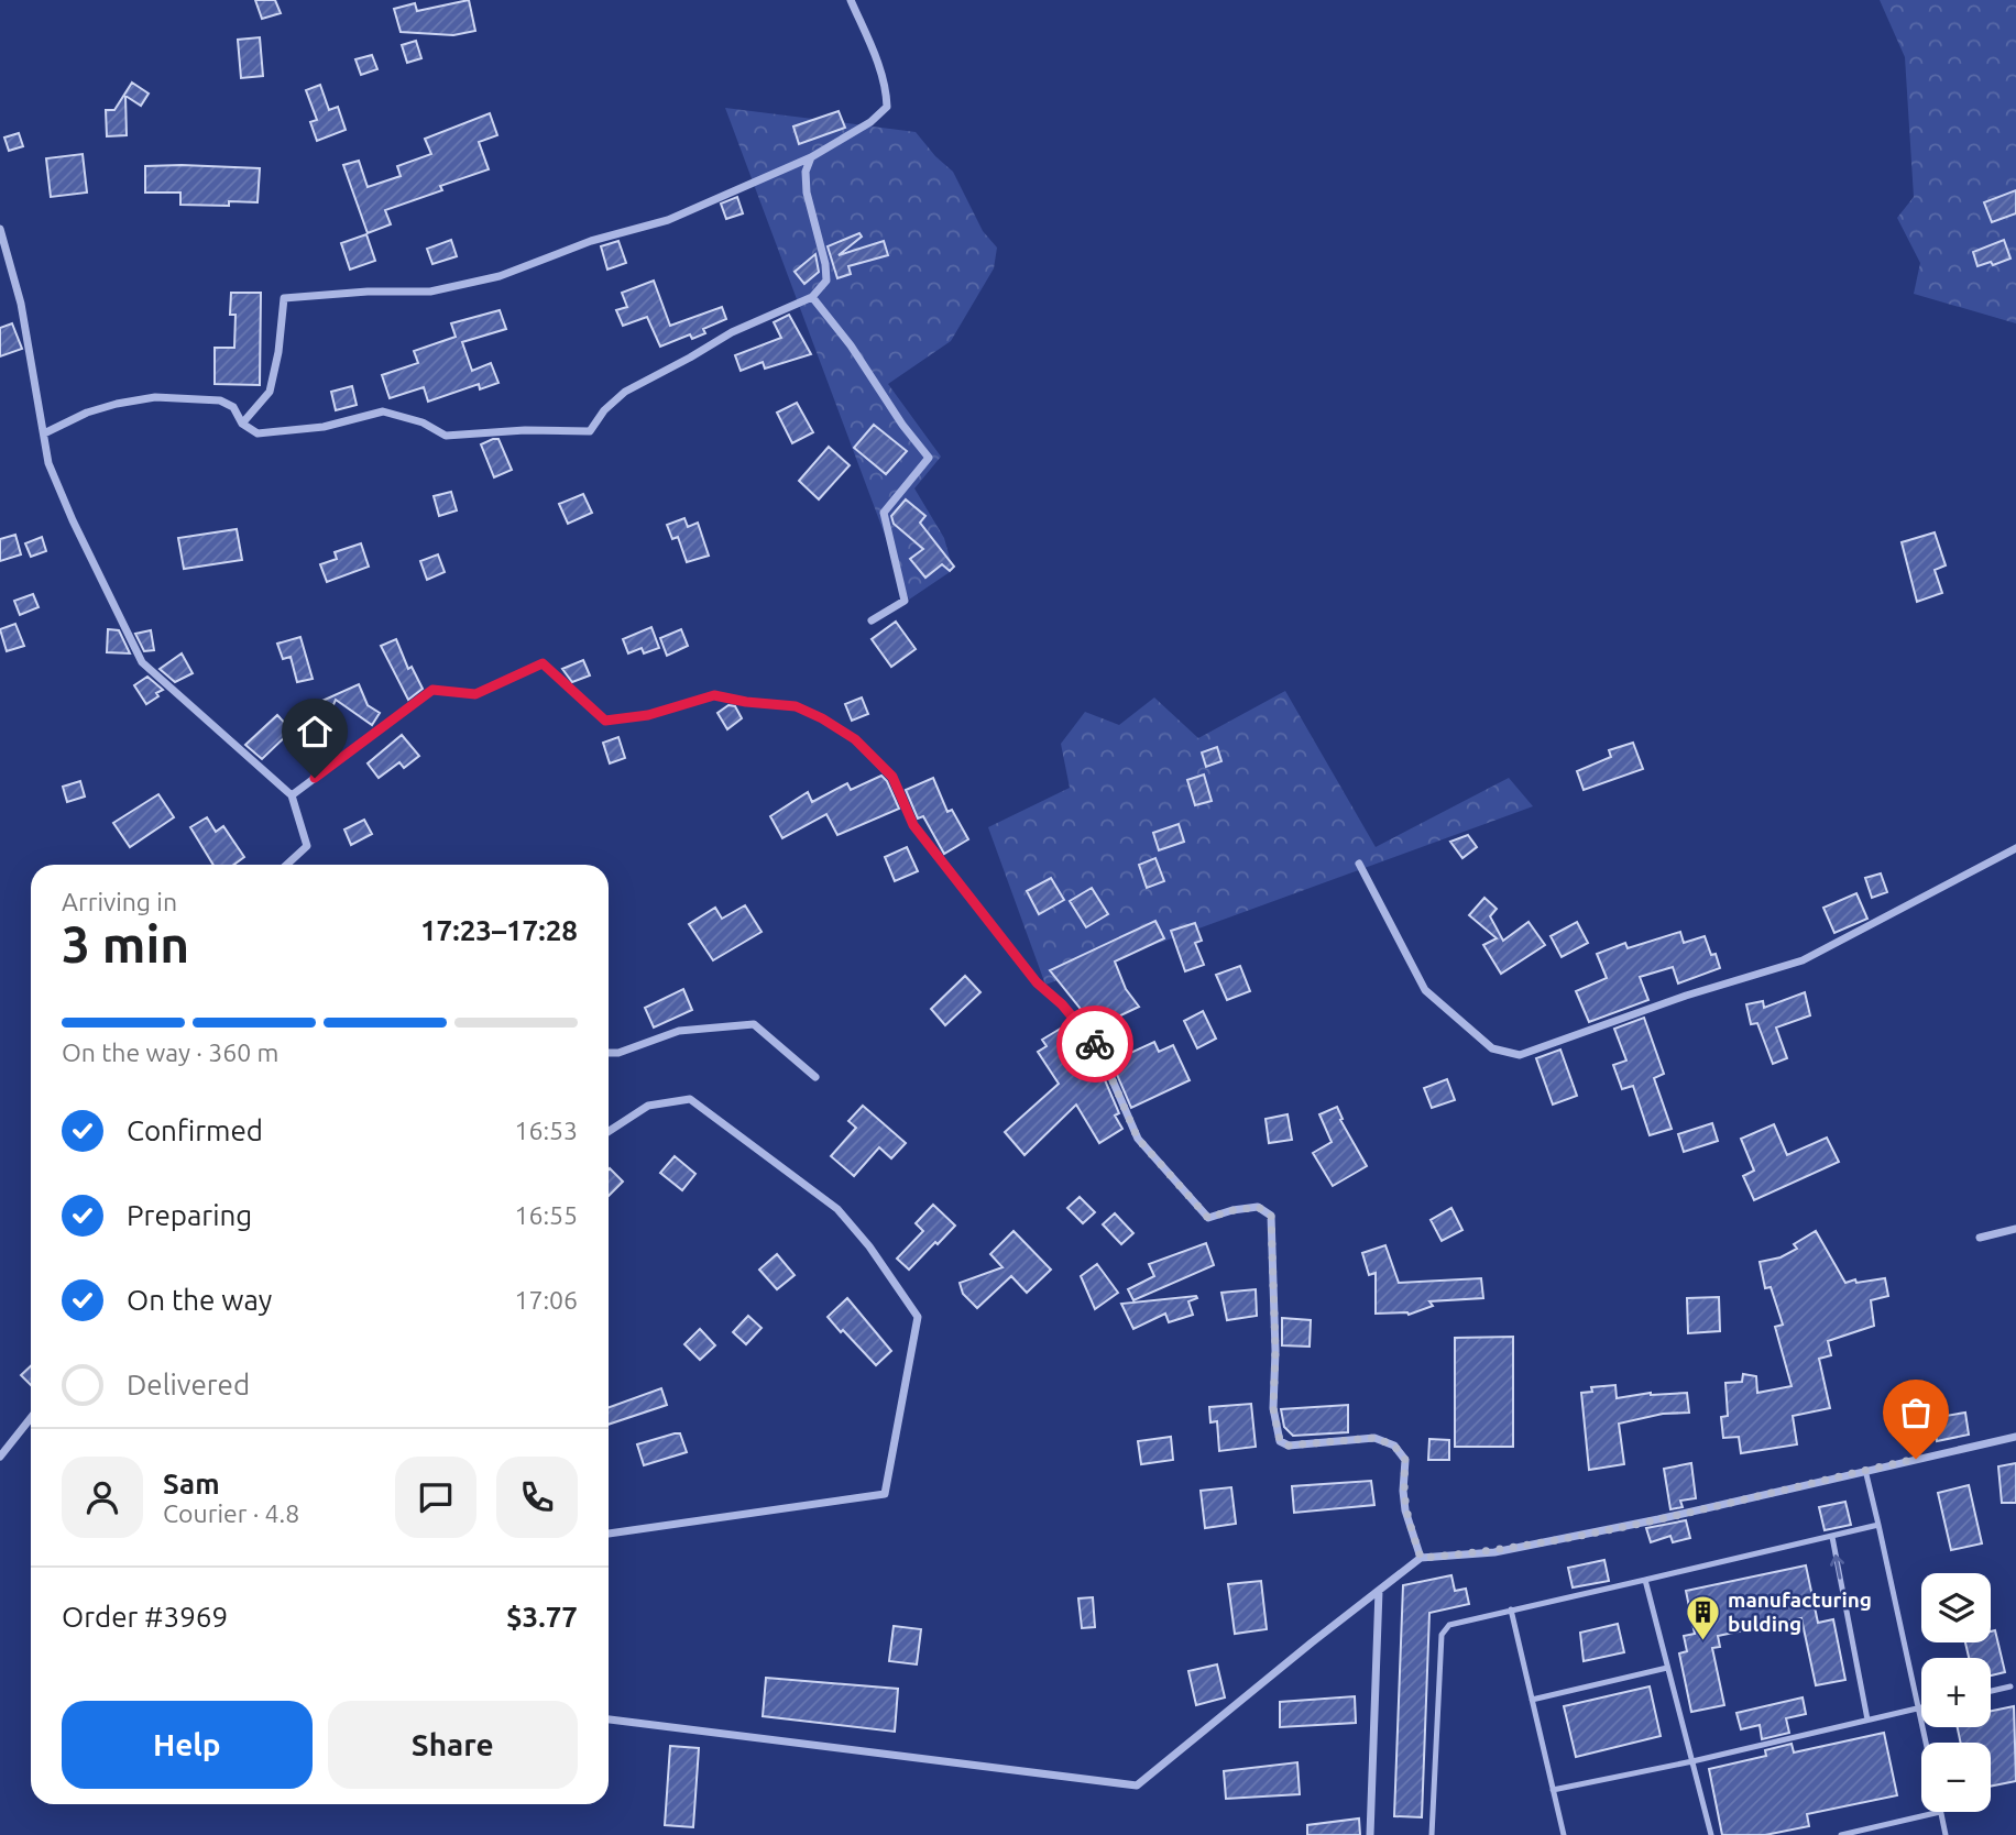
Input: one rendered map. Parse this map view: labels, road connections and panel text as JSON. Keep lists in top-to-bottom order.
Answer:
{
  "places": {
    "building": ["manufacturing bulding"]
  },
  "page": {
    "heading": ["3 min", "Arriving in", "17:23–17:28"],
    "panel": [
      "Sam",
      "Courier · 4.8",
      "Order #3969",
      "$3.77"
    ],
    "bar": "On the way · 360 m",
    "list": [
      ["Confirmed", "16:53"],
      ["Preparing", "16:55"],
      ["On the way", "17:06"],
      "Delivered"
    ],
    "map_buttons": ["+", "−"],
    "buttons": ["Help", "Share"]
  }
}
